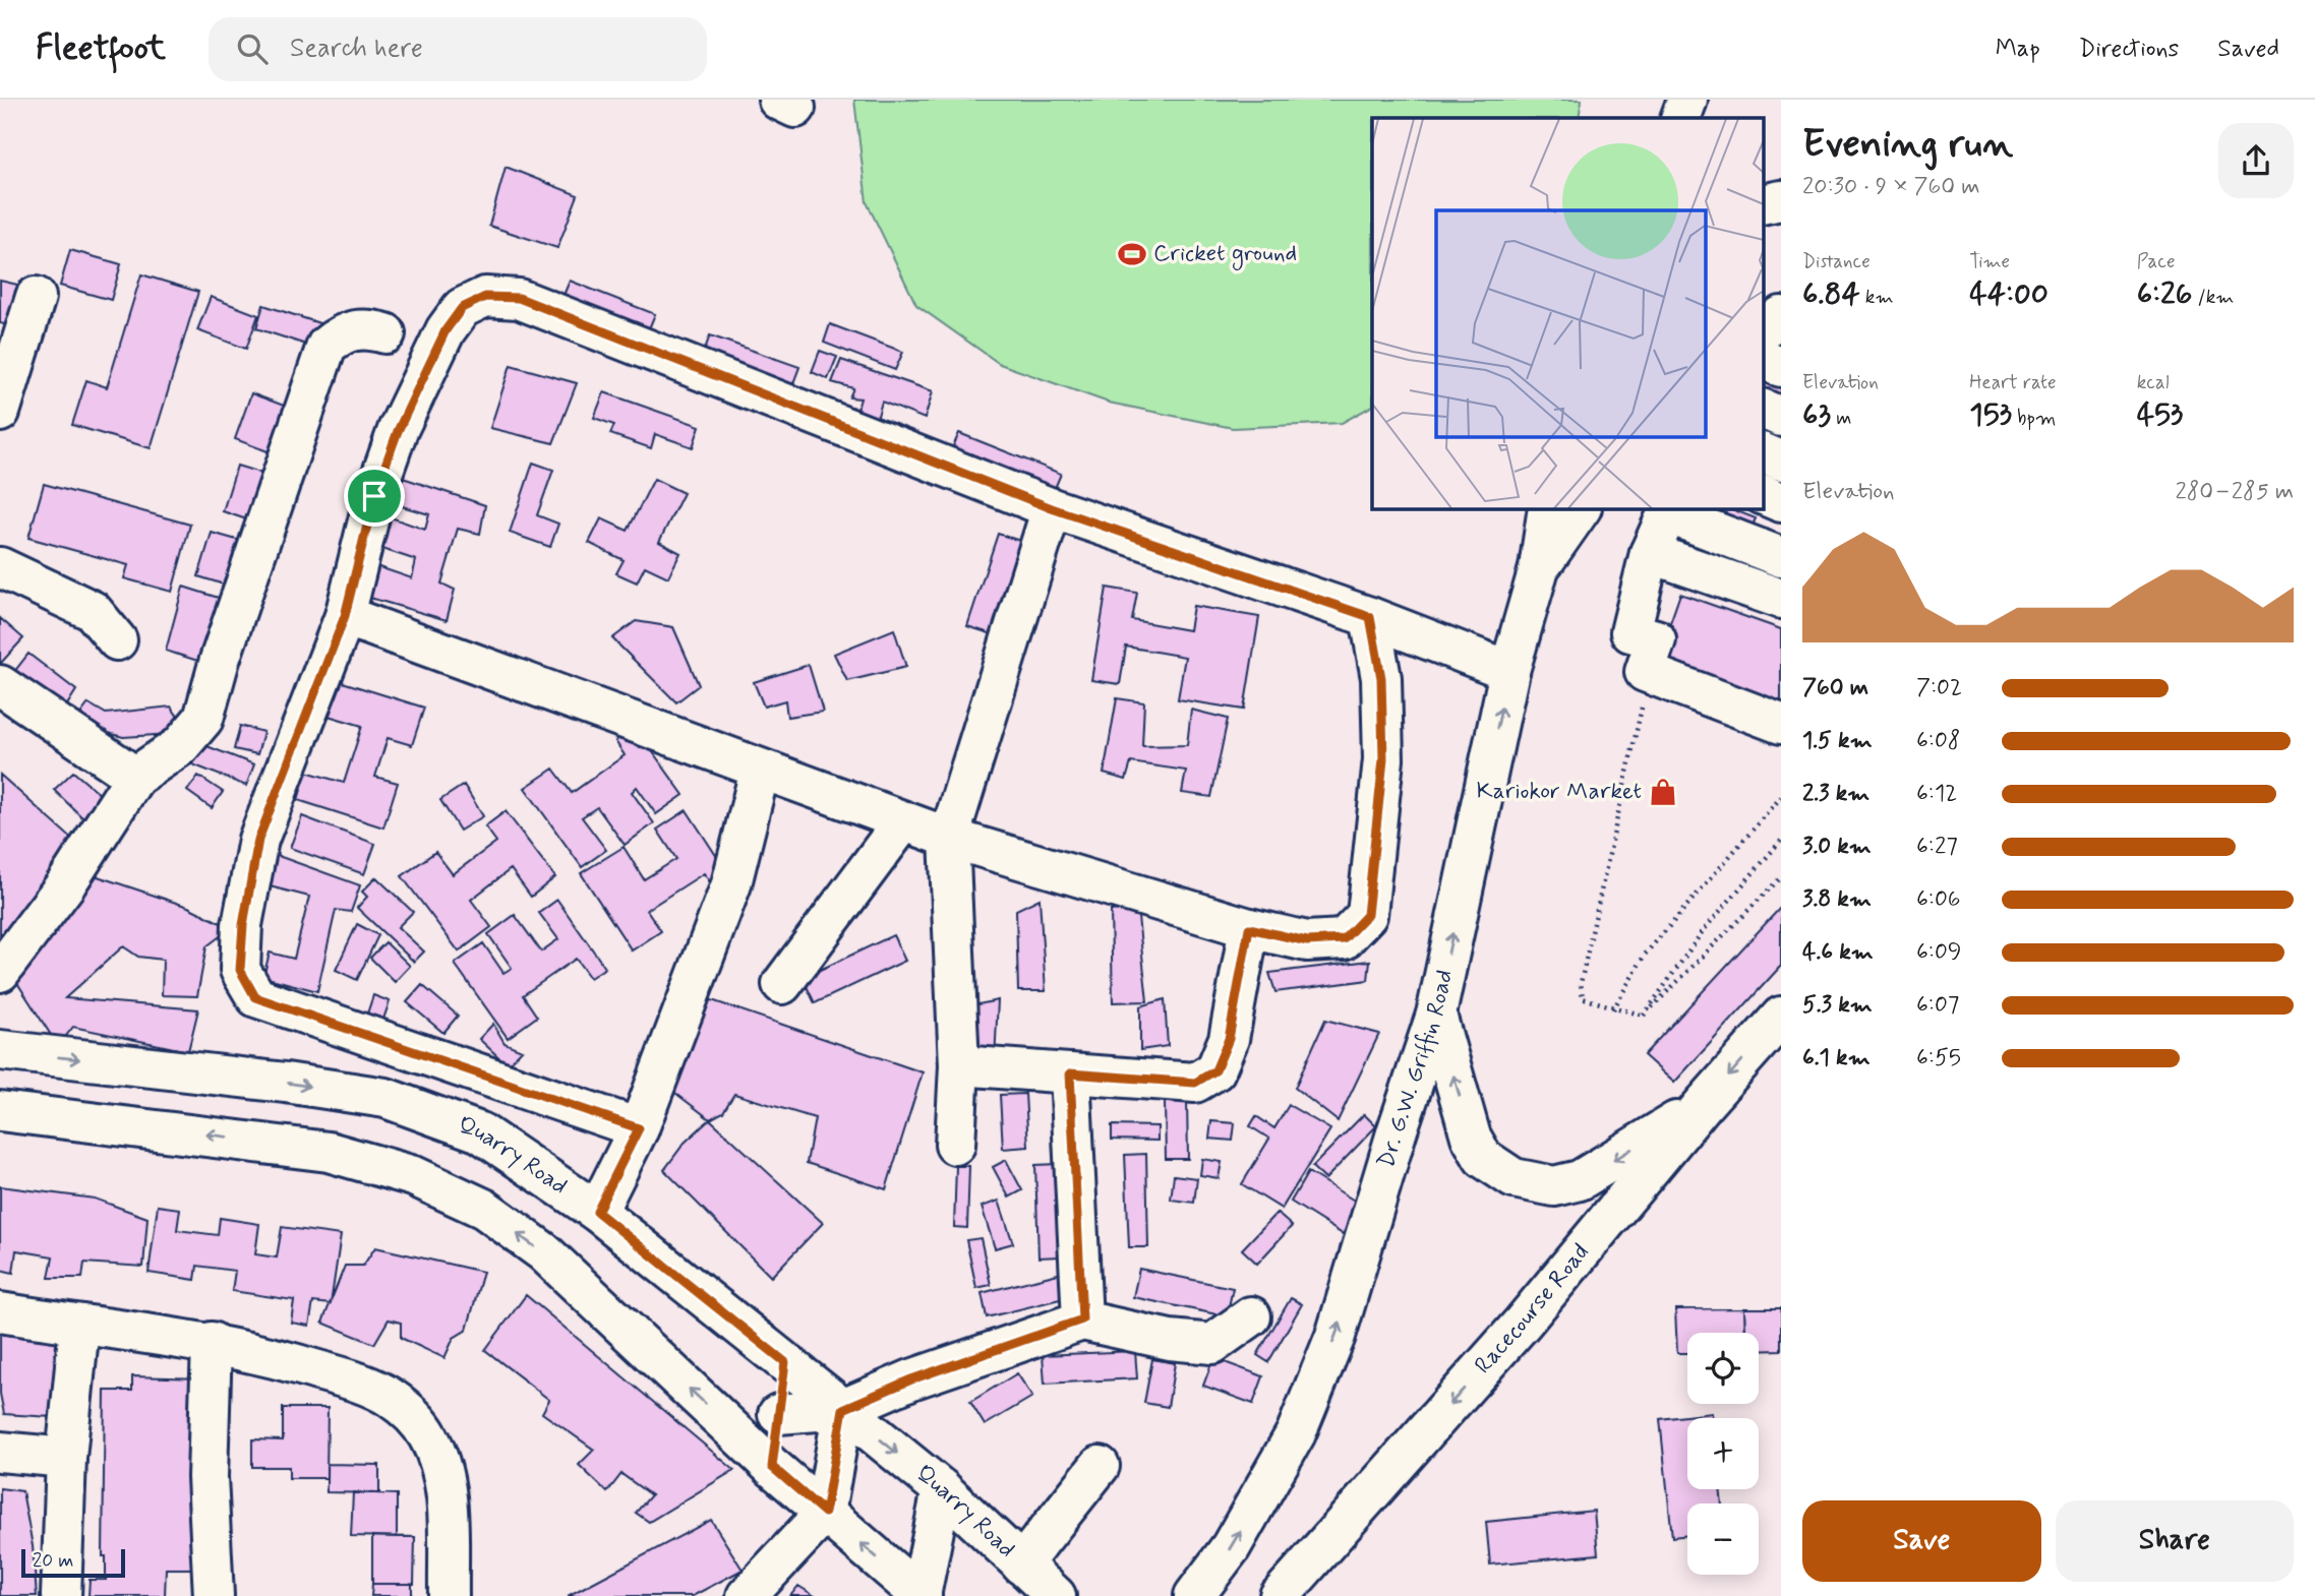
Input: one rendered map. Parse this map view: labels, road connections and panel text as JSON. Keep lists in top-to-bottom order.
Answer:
{
  "streets": {
    "street": ["Dr. G.W. Griffin Road", "Quarry Road", "Racecourse Road"]
  },
  "one_way": ["Dr. G.W. Griffin Road", "Racecourse Road"],
  "places": {
    "sports": ["Cricket ground"],
    "shop": ["Kariokor Market"]
  },
  "scale_bar": "20 m",
  "page": {
    "header": "Fleetfoot",
    "search": "Search here",
    "nav": ["Map", "Directions", "Saved"],
    "heading": ["Evening run", "20:30 · 9 × 760 m"],
    "stats": [
      ["Distance", "6.84 km"],
      ["Time", "44:00"],
      ["Pace", "6:26 /km"],
      ["Elevation", "63 m"],
      ["Heart rate", "153 bpm"],
      ["kcal", "453"]
    ],
    "chart": ["Elevation", "280–285 m"],
    "list": [
      {
        "name": "760 m",
        "note": "7:02"
      },
      {
        "name": "1.5 km",
        "note": "6:08"
      },
      {
        "name": "2.3 km",
        "note": "6:12"
      },
      {
        "name": "3.0 km",
        "note": "6:27"
      },
      {
        "name": "3.8 km",
        "note": "6:06"
      },
      {
        "name": "4.6 km",
        "note": "6:09"
      },
      {
        "name": "5.3 km",
        "note": "6:07"
      },
      {
        "name": "6.1 km",
        "note": "6:55"
      }
    ],
    "map_buttons": ["+", "−"],
    "buttons": ["Save", "Share"],
    "scale": "20 m"
  }
}
